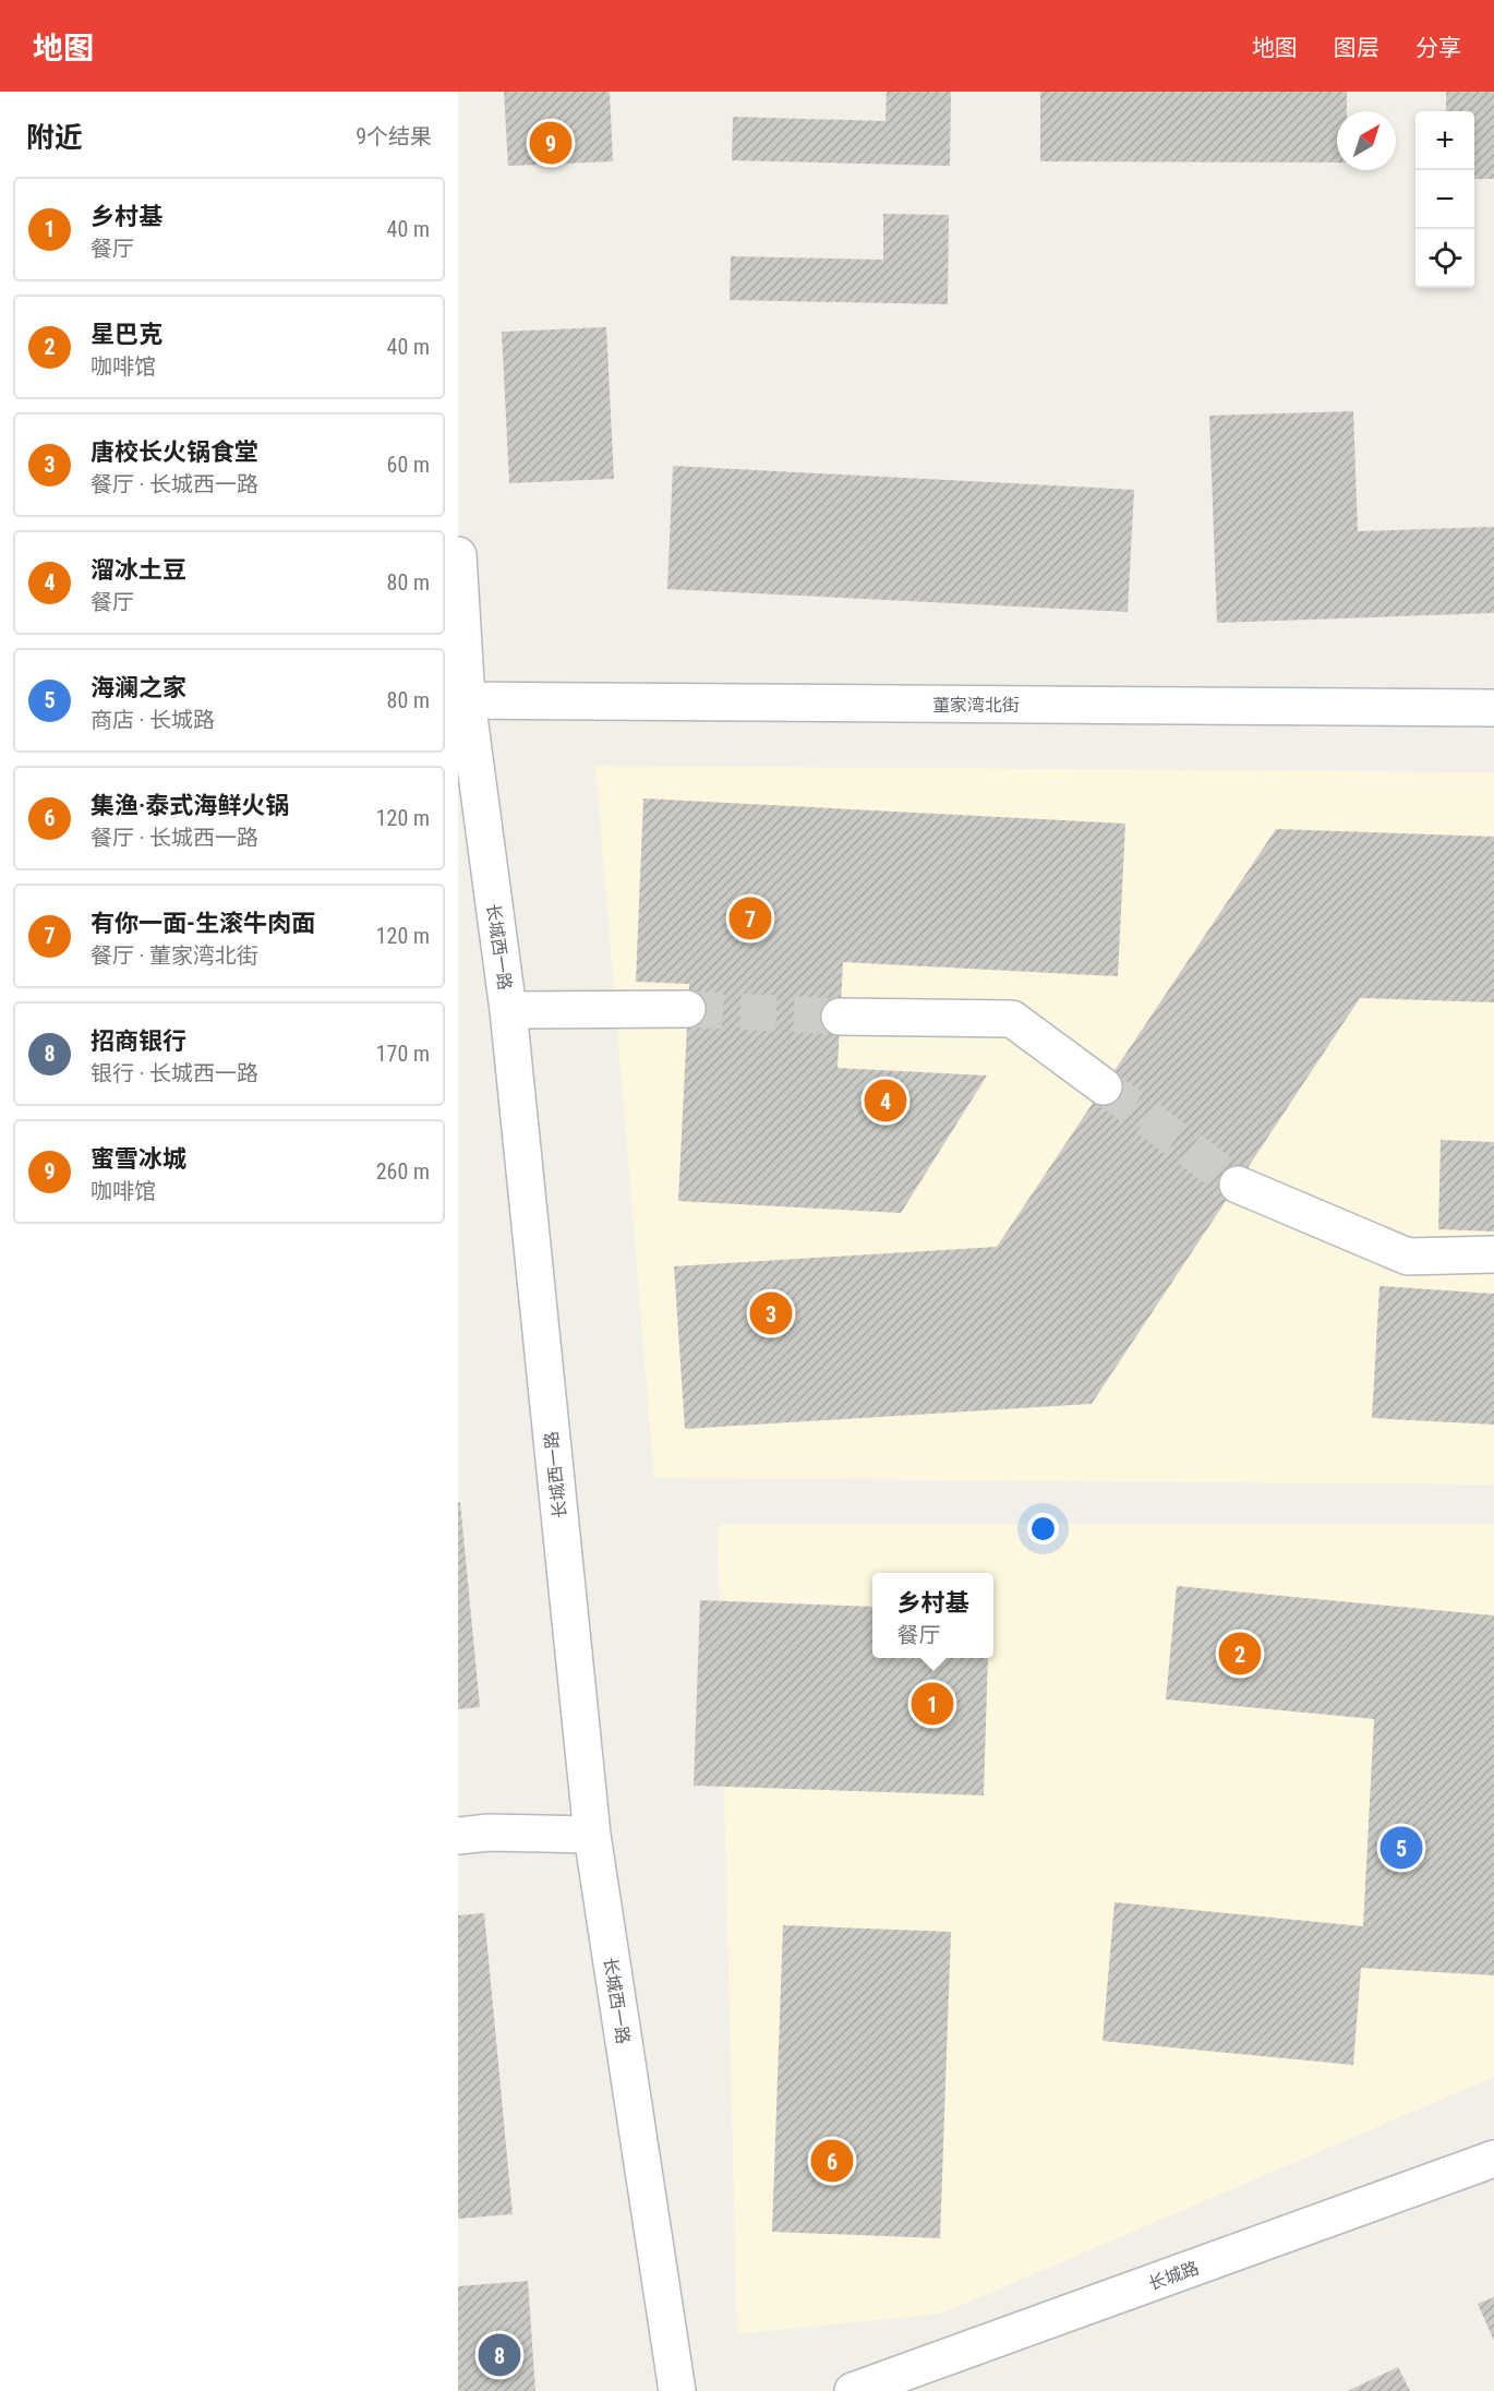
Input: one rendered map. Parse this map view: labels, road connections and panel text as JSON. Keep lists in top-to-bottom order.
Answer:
{
  "streets": {
    "street": ["董家湾北街", "长城西一路", "长城路"]
  },
  "crossings": [
    ["董家湾北街", "长城西一路"]
  ],
  "north": "top right",
  "page": {
    "header": "地图",
    "nav": ["地图", "图层", "分享"],
    "heading": ["附近", "9个结果"],
    "map_buttons": ["+", "−"],
    "pins": [
      "9",
      "7",
      "4",
      "3",
      "2",
      "1",
      "5",
      "6",
      "8"
    ],
    "list": [
      {
        "mark": "1",
        "name": "乡村基",
        "note": "餐厅",
        "value": "40 m"
      },
      {
        "mark": "2",
        "name": "星巴克",
        "note": "咖啡馆",
        "value": "40 m"
      },
      {
        "mark": "3",
        "name": "唐校长火锅食堂",
        "note": "餐厅 · 长城西一路",
        "value": "60 m"
      },
      {
        "mark": "4",
        "name": "溜冰土豆",
        "note": "餐厅",
        "value": "80 m"
      },
      {
        "mark": "5",
        "name": "海澜之家",
        "note": "商店 · 长城路",
        "value": "80 m"
      },
      {
        "mark": "6",
        "name": "集渔·泰式海鲜火锅",
        "note": "餐厅 · 长城西一路",
        "value": "120 m"
      },
      {
        "mark": "7",
        "name": "有你一面-生滚牛肉面",
        "note": "餐厅 · 董家湾北街",
        "value": "120 m"
      },
      {
        "mark": "8",
        "name": "招商银行",
        "note": "银行 · 长城西一路",
        "value": "170 m"
      },
      {
        "mark": "9",
        "name": "蜜雪冰城",
        "note": "咖啡馆",
        "value": "260 m"
      }
    ],
    "popup": ["乡村基", "餐厅"]
  }
}
